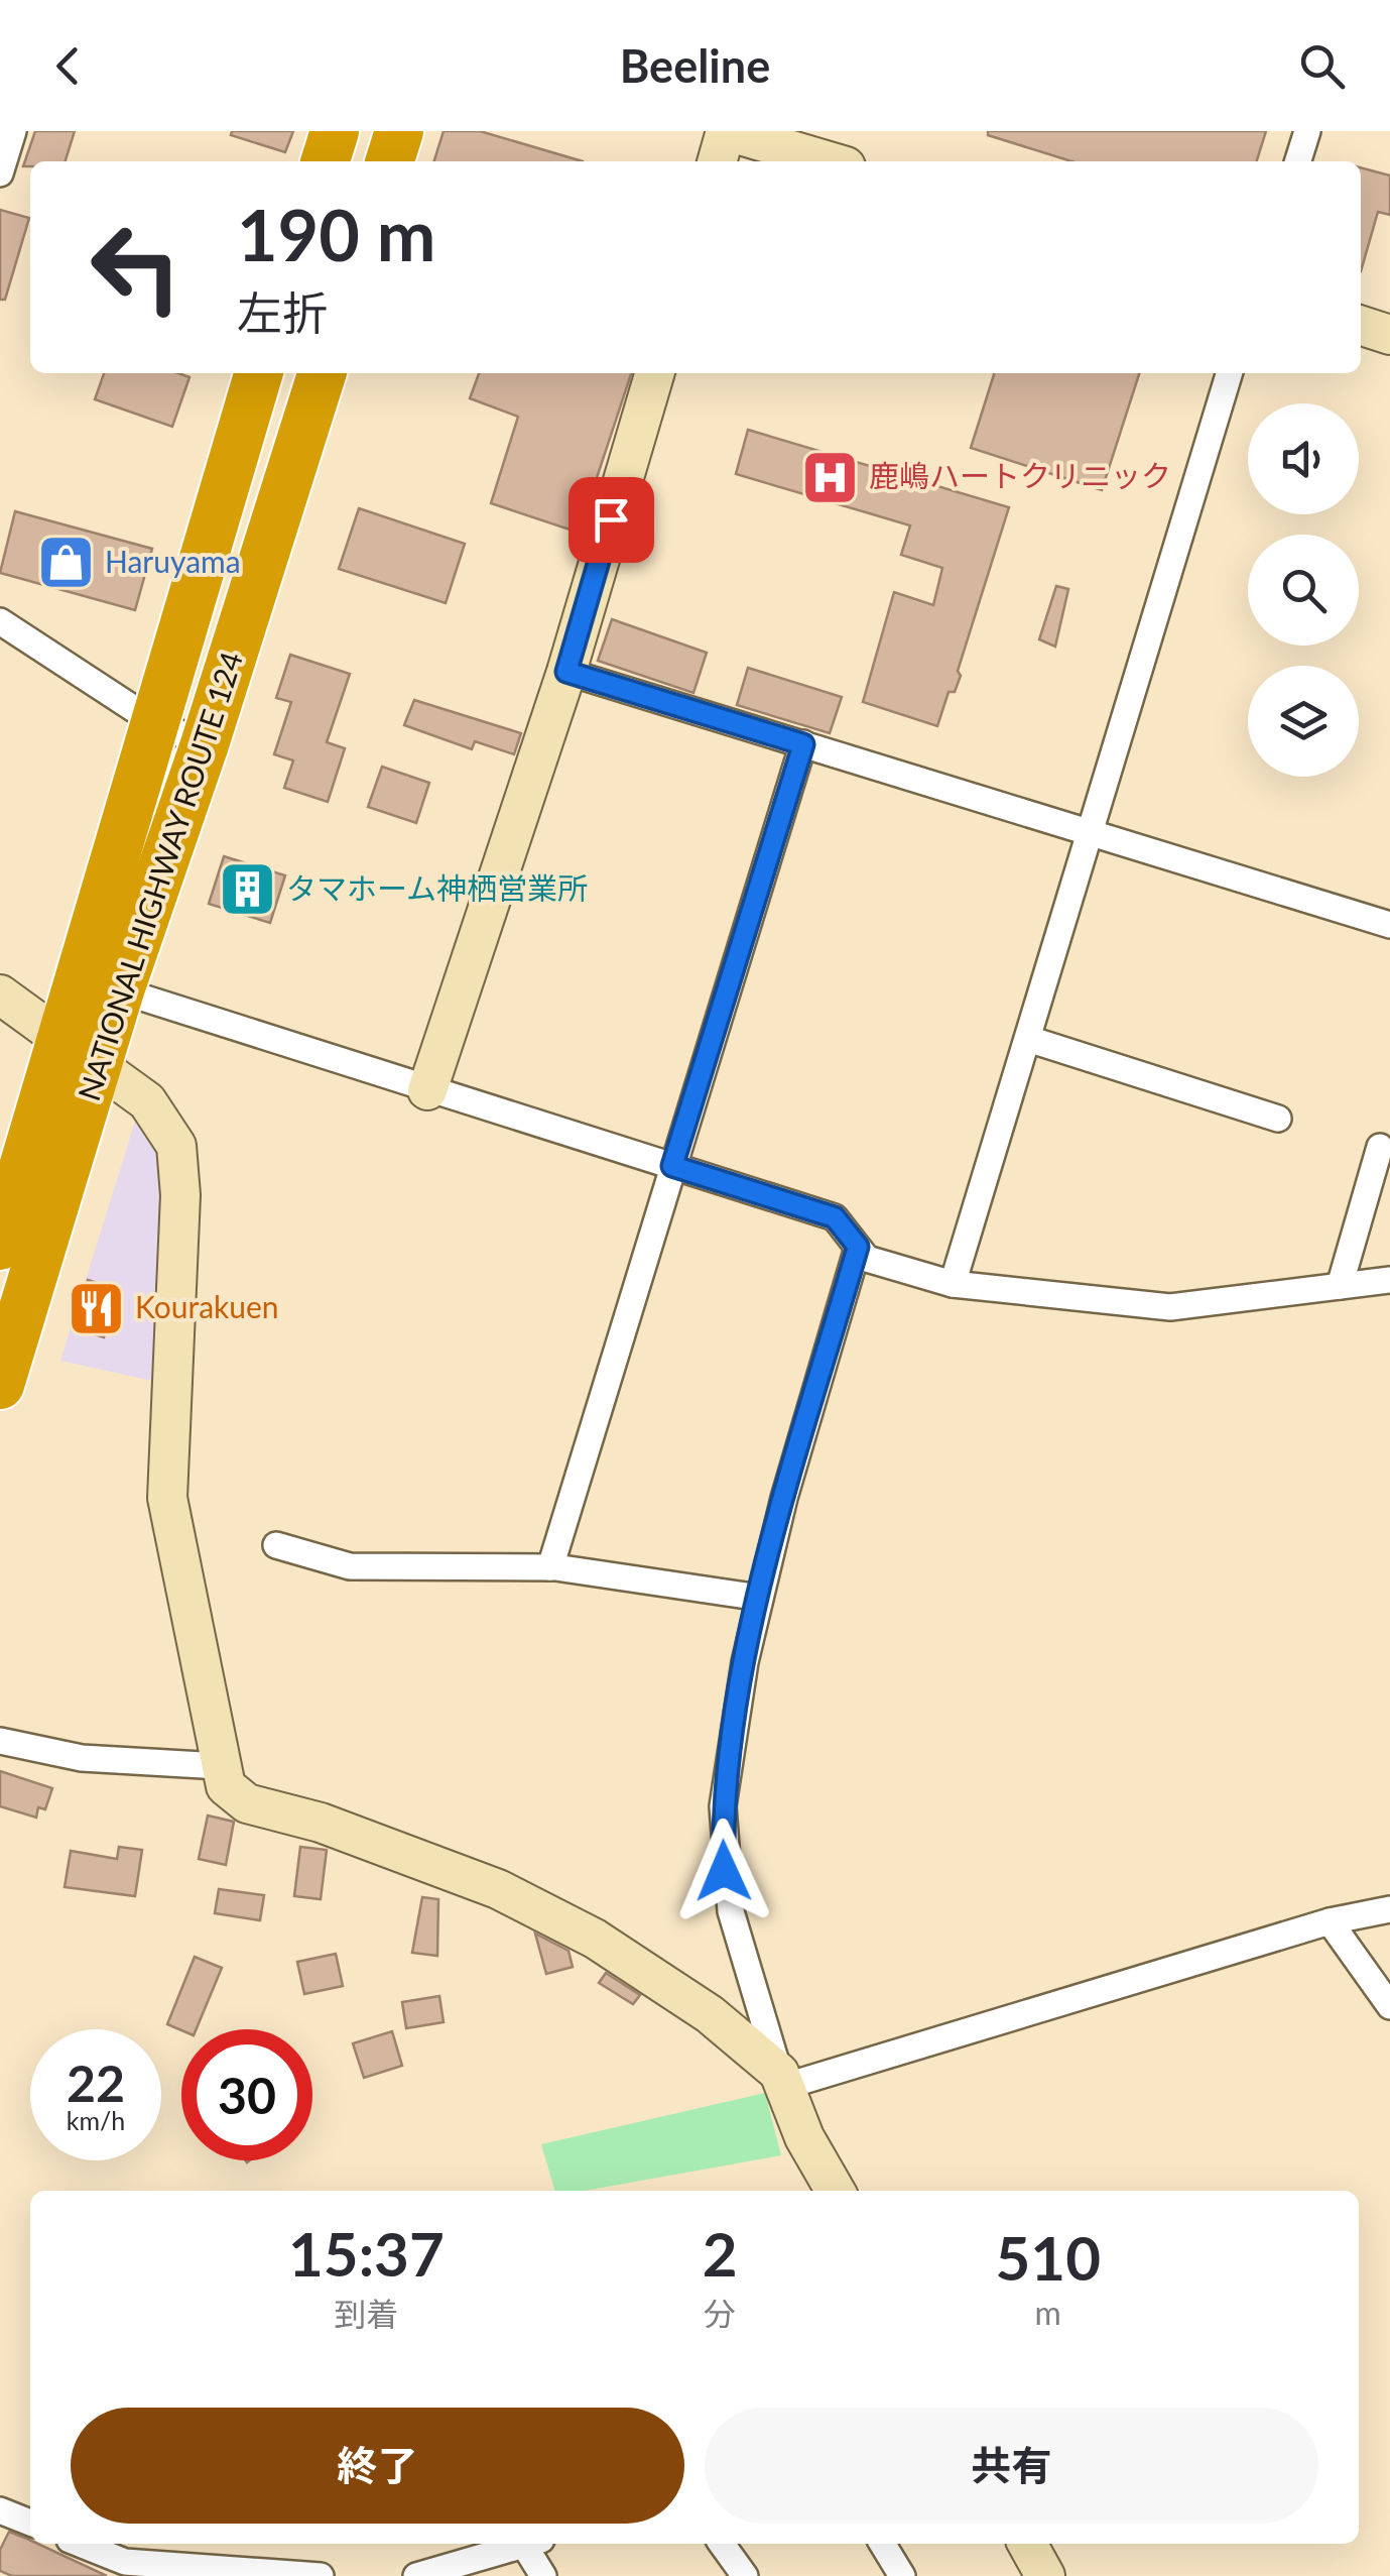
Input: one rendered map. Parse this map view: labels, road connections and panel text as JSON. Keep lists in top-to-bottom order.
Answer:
{
  "streets": {
    "highway": ["NATIONAL HIGHWAY ROUTE 124"]
  },
  "places": {
    "hospital": ["鹿嶋ハートクリニック"],
    "shop": ["Haruyama"],
    "building": ["タマホーム神栖営業所"],
    "restaurant": ["Kourakuen"]
  },
  "page": {
    "header": "Beeline",
    "turn": ["190 m", "左折"],
    "speed": "22 km/h",
    "limit": "30",
    "eta": [
      "15:37",
      "到着",
      "2",
      "分",
      "510",
      "m"
    ],
    "buttons": ["終了", "共有"]
  }
}
